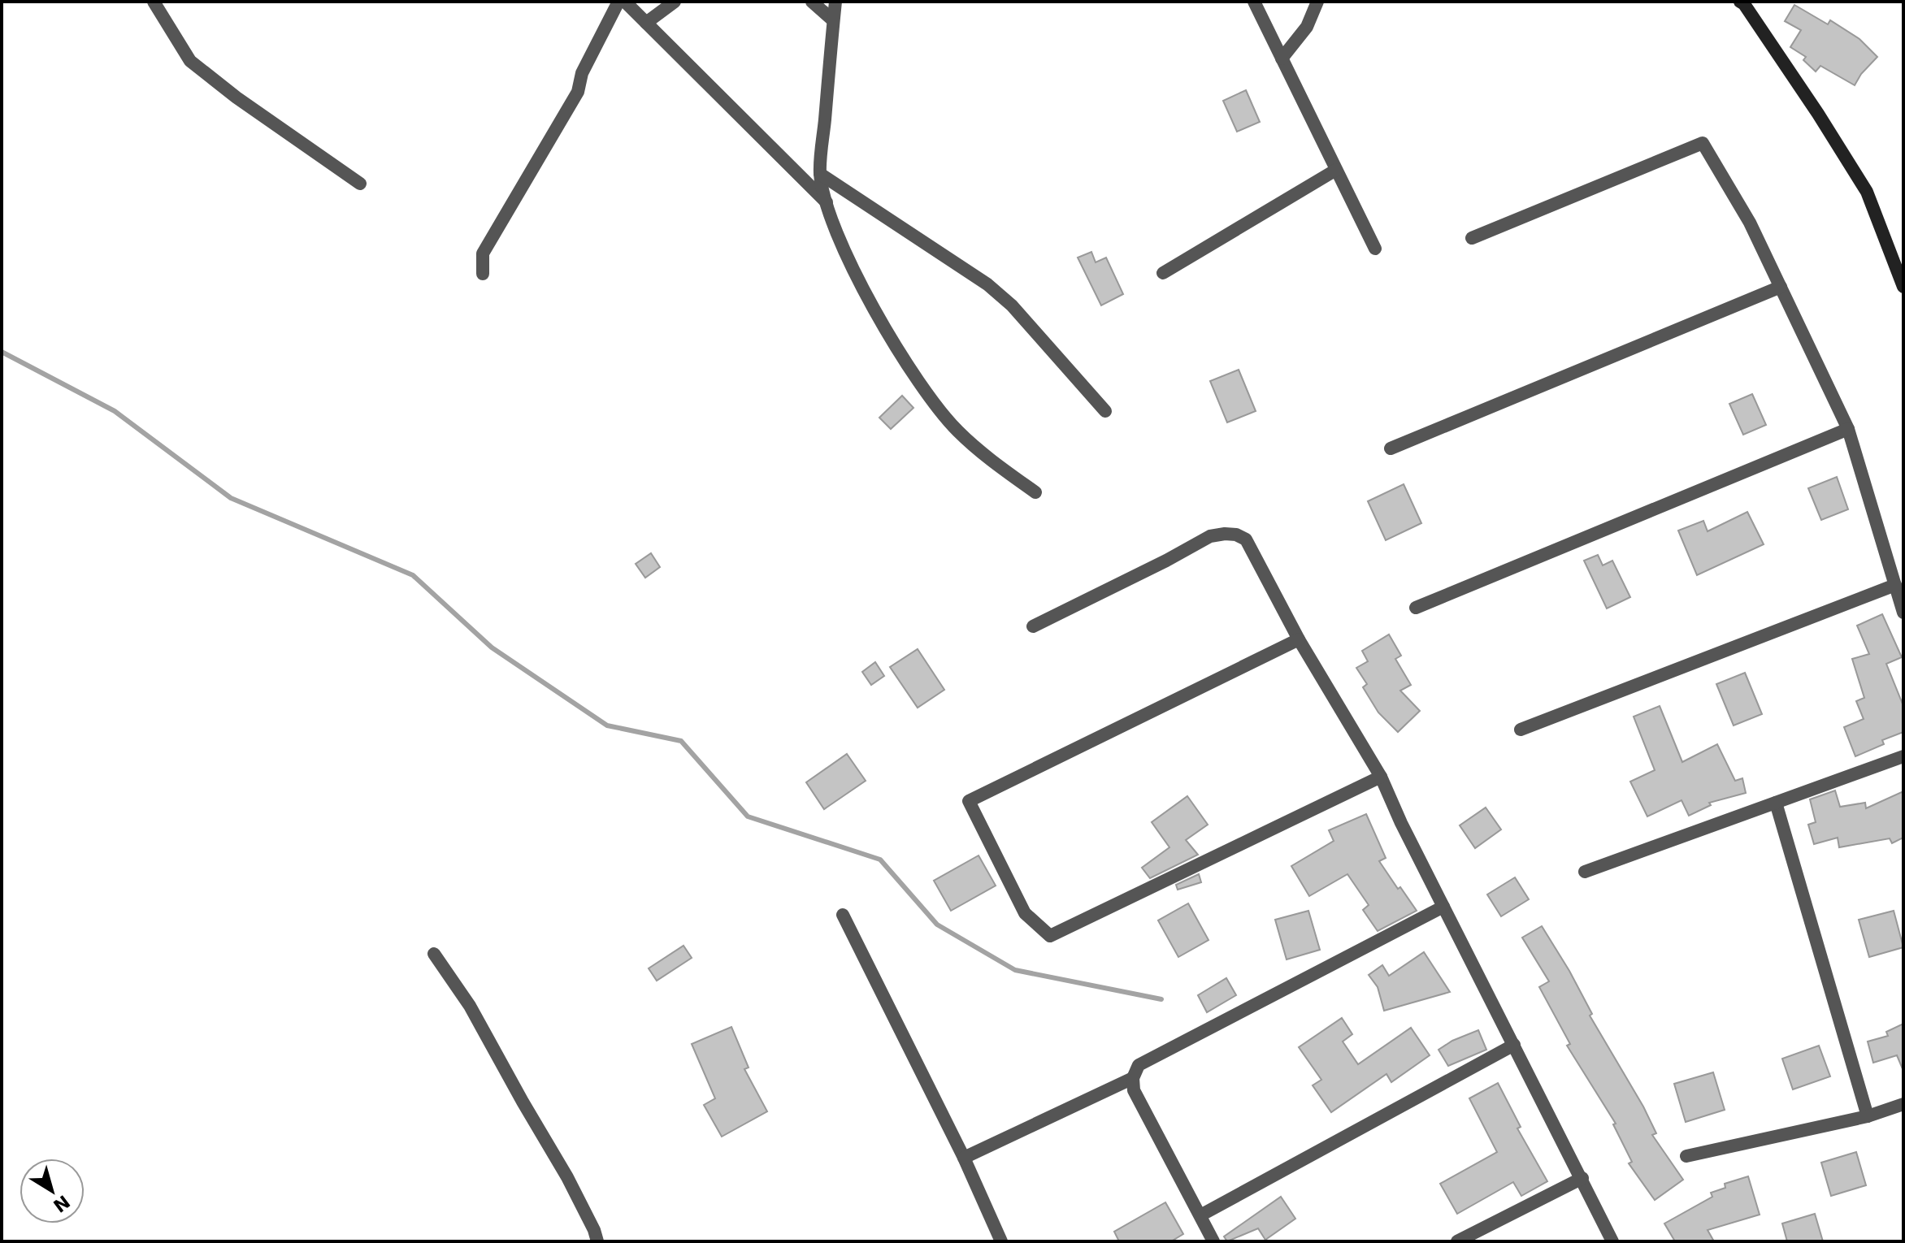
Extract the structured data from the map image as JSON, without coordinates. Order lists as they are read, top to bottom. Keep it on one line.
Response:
{"north":"bottom right"}
